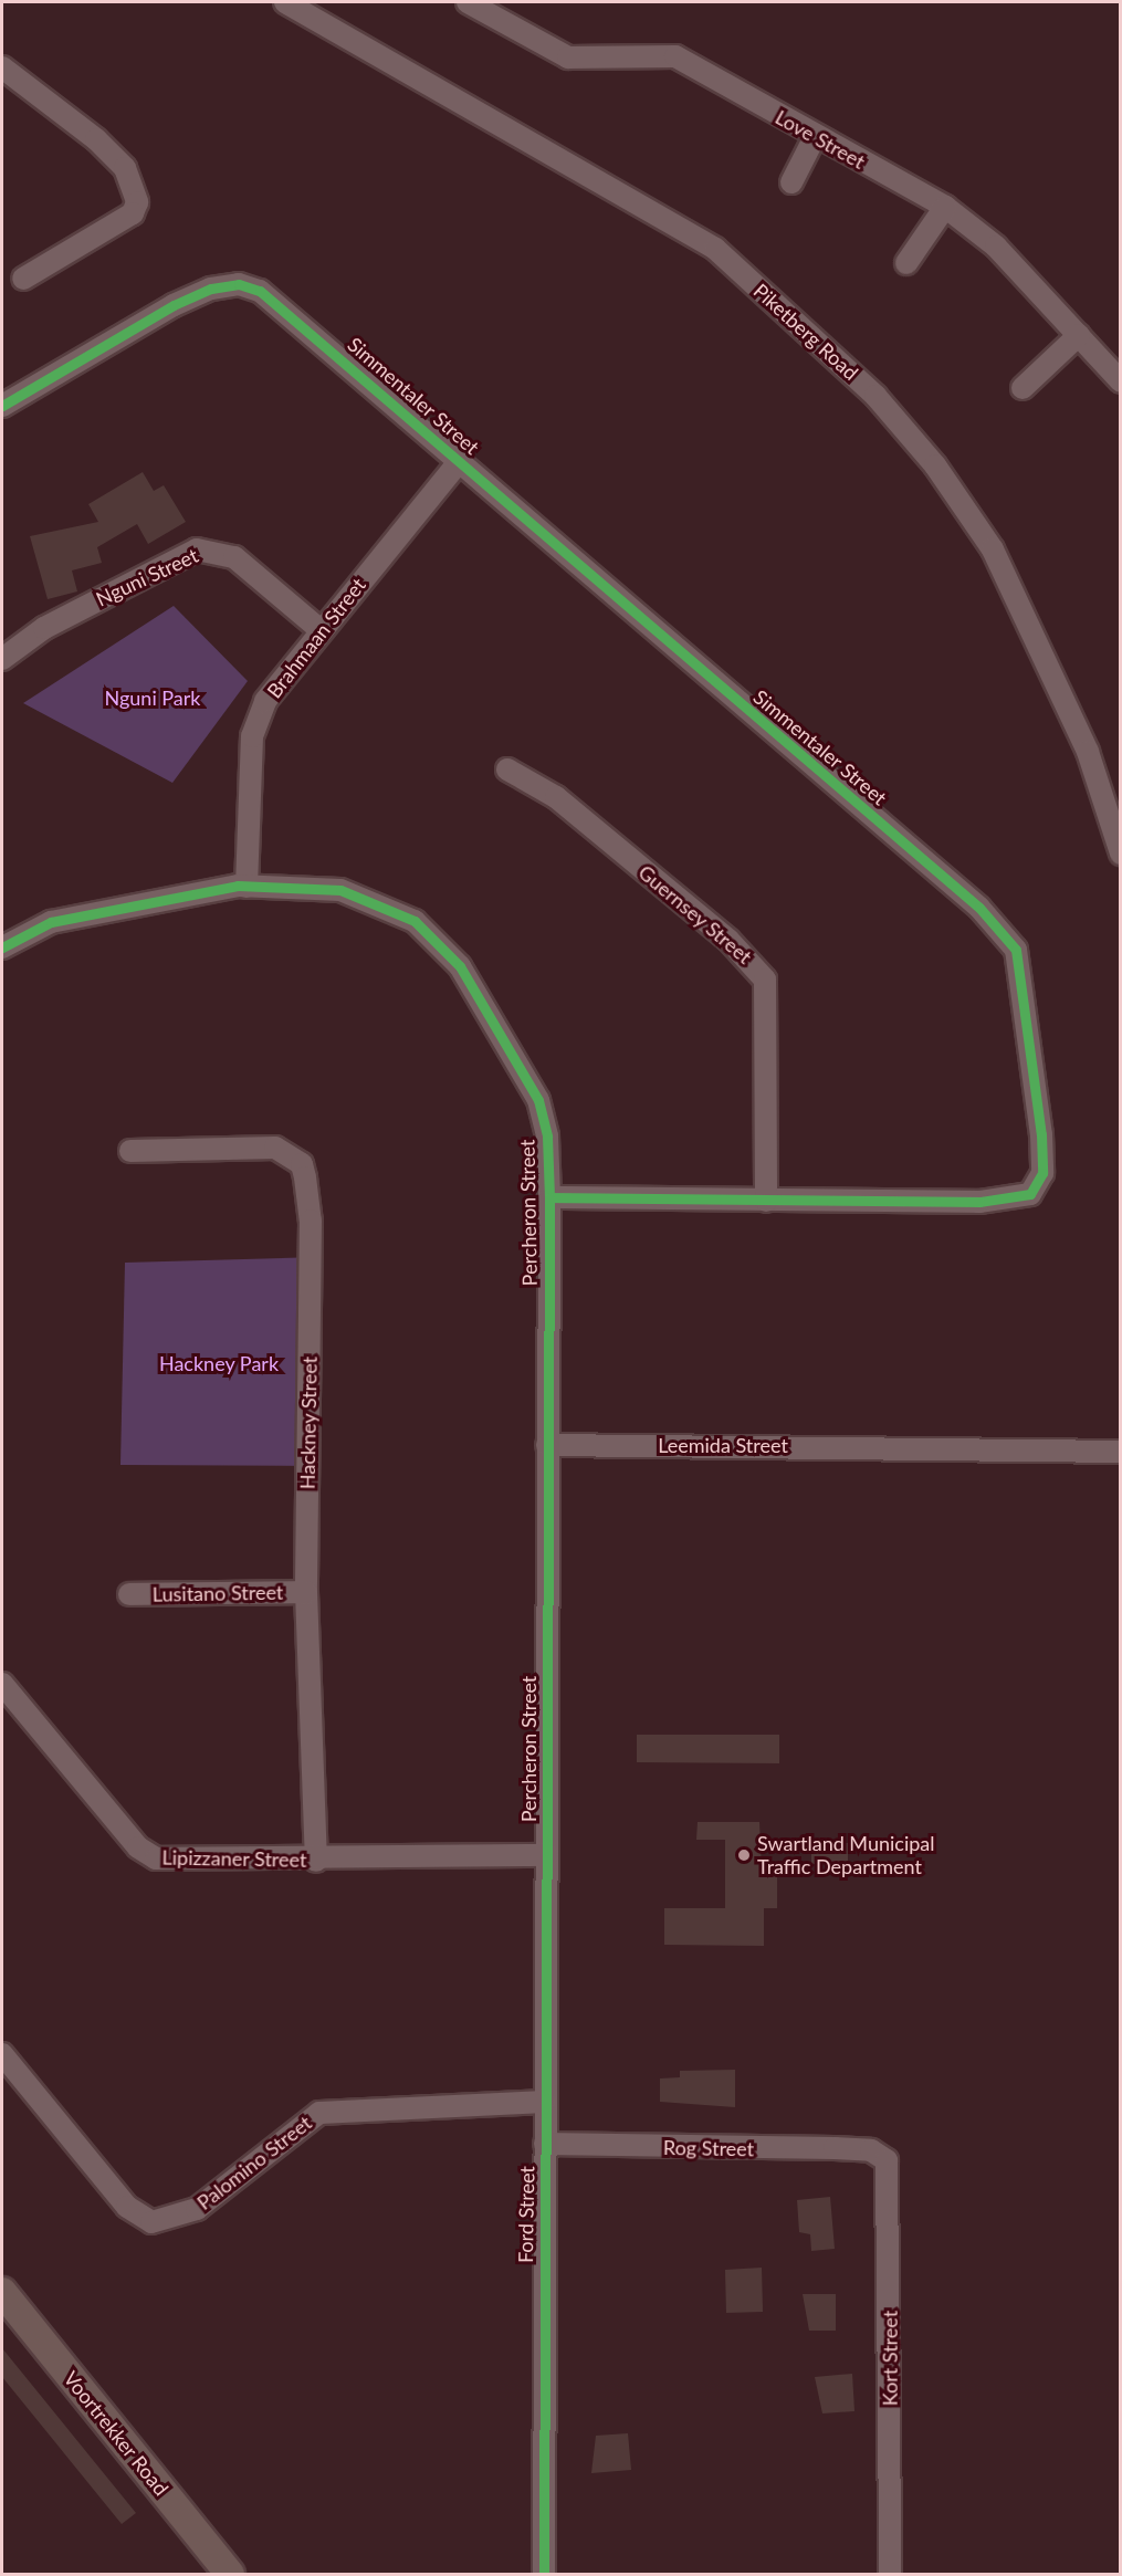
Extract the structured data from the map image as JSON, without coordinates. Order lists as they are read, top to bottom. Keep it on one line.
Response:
{"streets":{"main road":["Voortrekker Road"],"street":["Love Street","Piketberg Road","Simmentaler Street","Nguni Street","Brahmaan Street","Guernsey Street","Percheron Street","Hackney Street","Leemida Street","Lusitano Street","Lipizzaner Street","Rog Street","Palomino Street","Ford Street","Kort Street"]},"crossings":[["Simmentaler Street","Brahmaan Street"],["Simmentaler Street","Guernsey Street"],["Simmentaler Street","Percheron Street"],["Nguni Street","Brahmaan Street"],["Brahmaan Street","Percheron Street"],["Percheron Street","Leemida Street"],["Percheron Street","Lipizzaner Street"],["Percheron Street","Ford Street"],["Hackney Street","Lusitano Street"],["Hackney Street","Lipizzaner Street"],["Lipizzaner Street","Ford Street"],["Rog Street","Ford Street"],["Rog Street","Kort Street"],["Palomino Street","Ford Street"]],"parks":["Nguni Park","Hackney Park"],"places":["Swartland Municipal Traffic Department"]}
